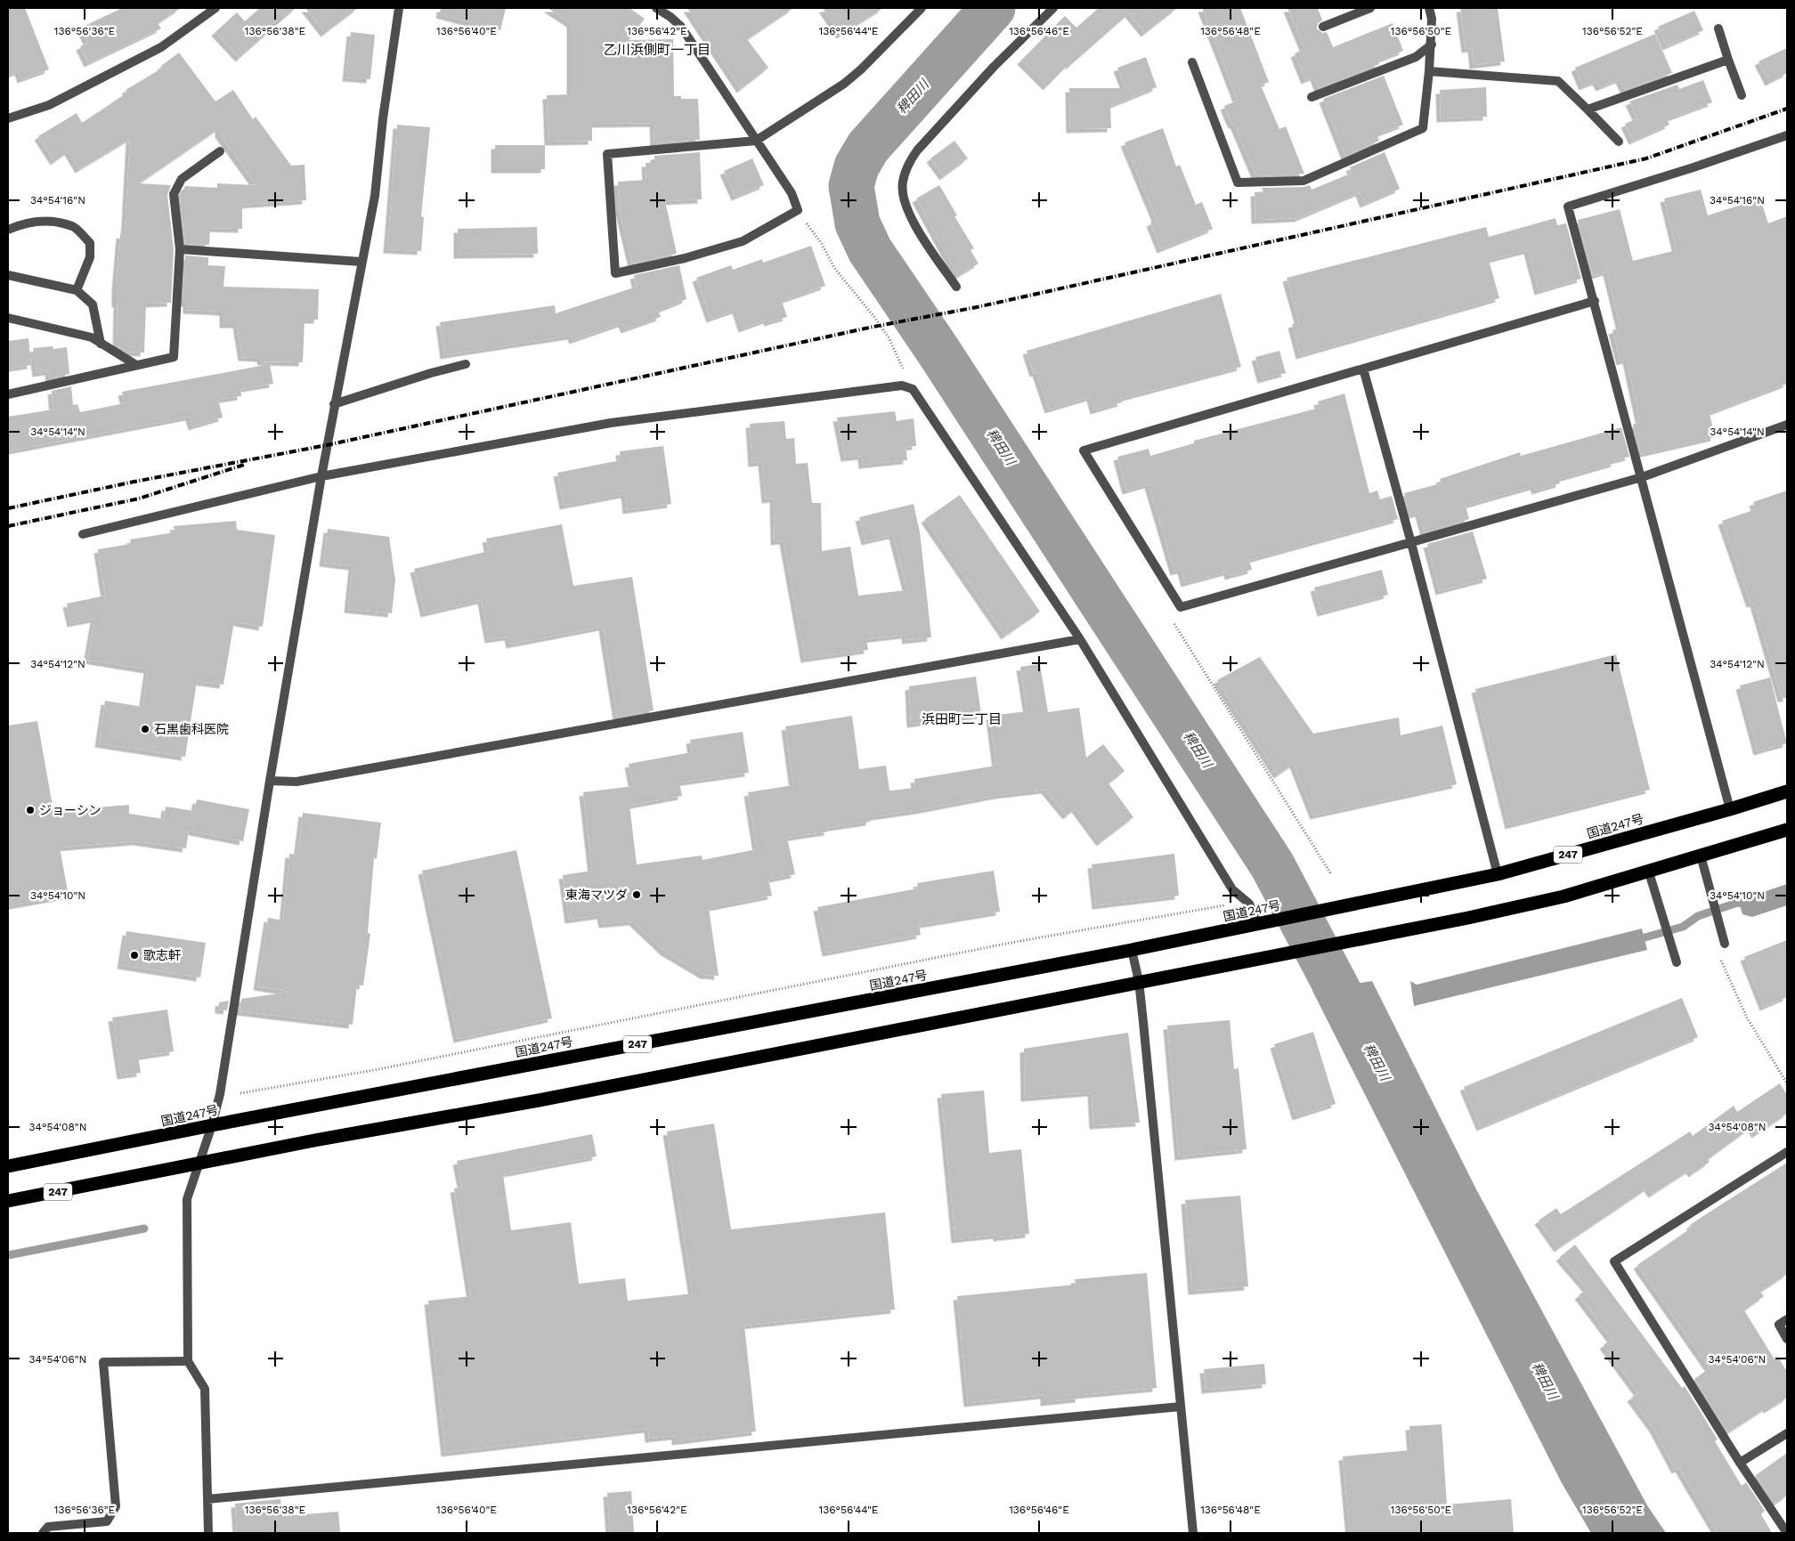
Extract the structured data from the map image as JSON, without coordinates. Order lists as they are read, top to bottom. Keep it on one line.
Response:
{"streets":{"highway":["国道247号","247"]},"districts":["乙川浜側町一丁目","浜田町二丁目"],"water":["稗田川"],"places":["石黒歯科医院","ジョーシン","東海マツダ","歌志軒"],"coordinates":["136°56'36\"E","136°56'38\"E","136°56'40\"E","136°56'42\"E","136°56'44\"E","136°56'46\"E","136°56'48\"E","136°56'50\"E","136°56'52\"E","34°54'16\"N","34°54'14\"N","34°54'12\"N","34°54'10\"N","34°54'08\"N","34°54'06\"N"]}
